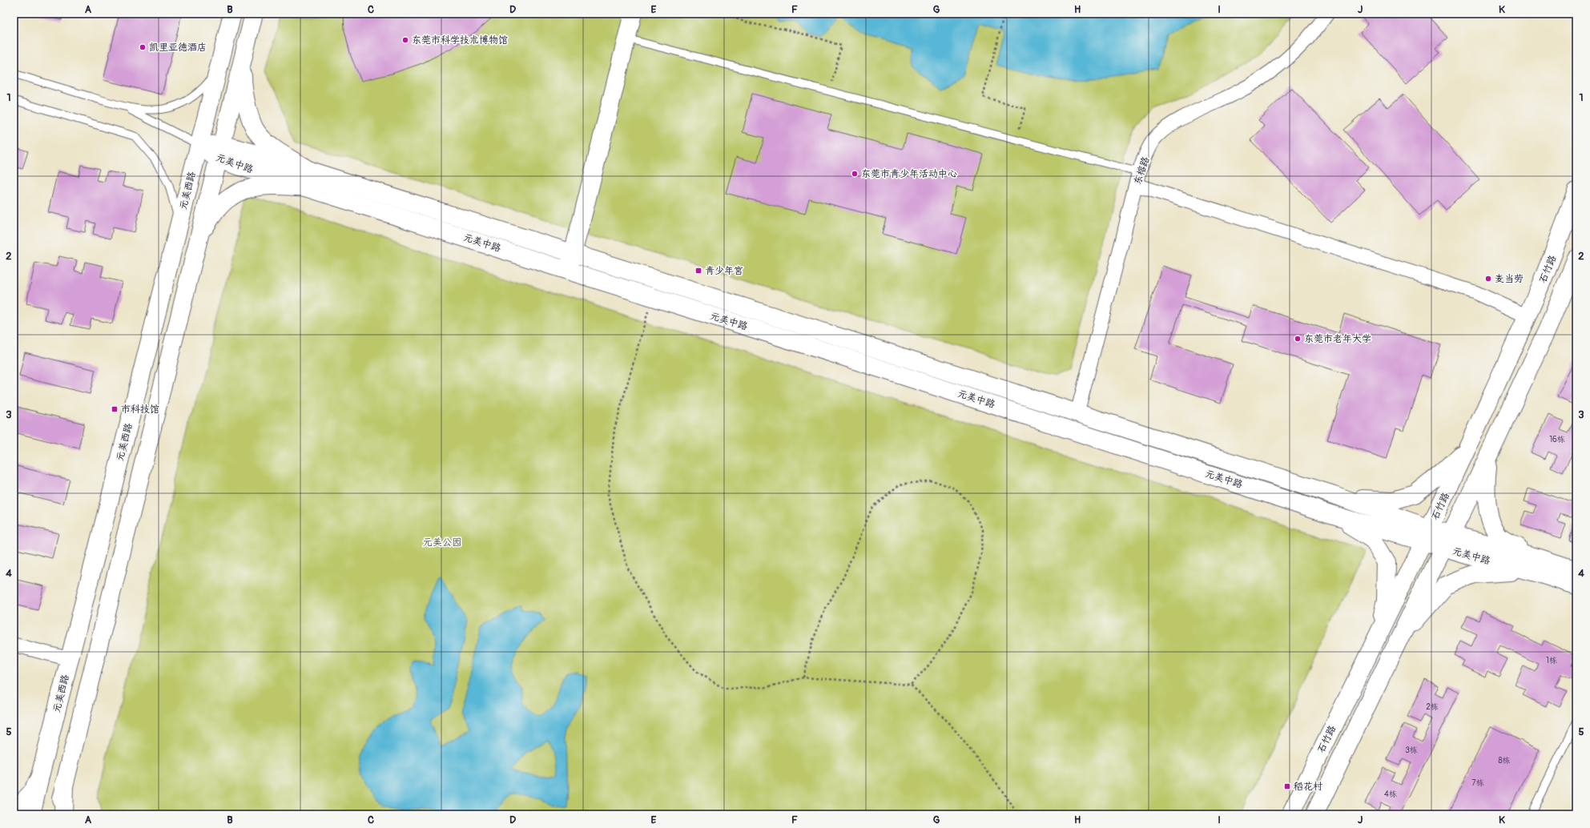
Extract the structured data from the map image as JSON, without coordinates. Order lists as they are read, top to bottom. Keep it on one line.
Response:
{"streets":{"main road":["元美中路","元美西路","石竹路"],"street":["东榕路"]},"crossings":[["元美中路","东榕路"],["元美中路","元美西路"],["元美中路","石竹路"]],"parks":["元美公园"],"places":{"other":["东莞市科学技术博物馆","凯里亚德酒店","东莞市青少年活动中心","麦当劳","东莞市老年大学"],"transit":["青少年宫","市科技馆","稻花村"]},"house_numbers":["16栋","1栋","2栋","3栋","8栋","7栋","4栋"],"grid":{"columns":["A","B","C","D","E","F","G","H","I","J","K"],"rows":["1","2","3","4","5"]}}
